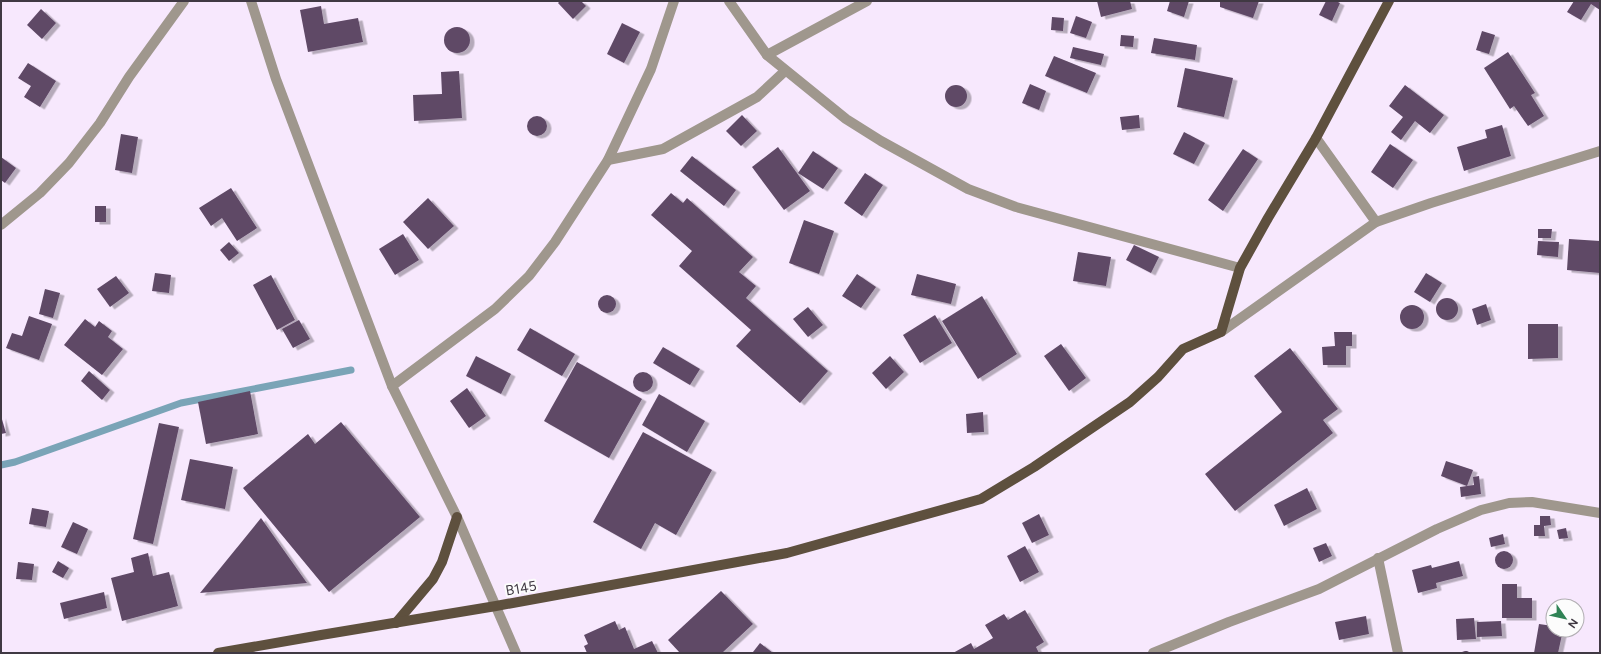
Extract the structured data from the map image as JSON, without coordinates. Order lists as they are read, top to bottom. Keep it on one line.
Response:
{"streets":{"main road":["B145"]},"north":"bottom right"}
